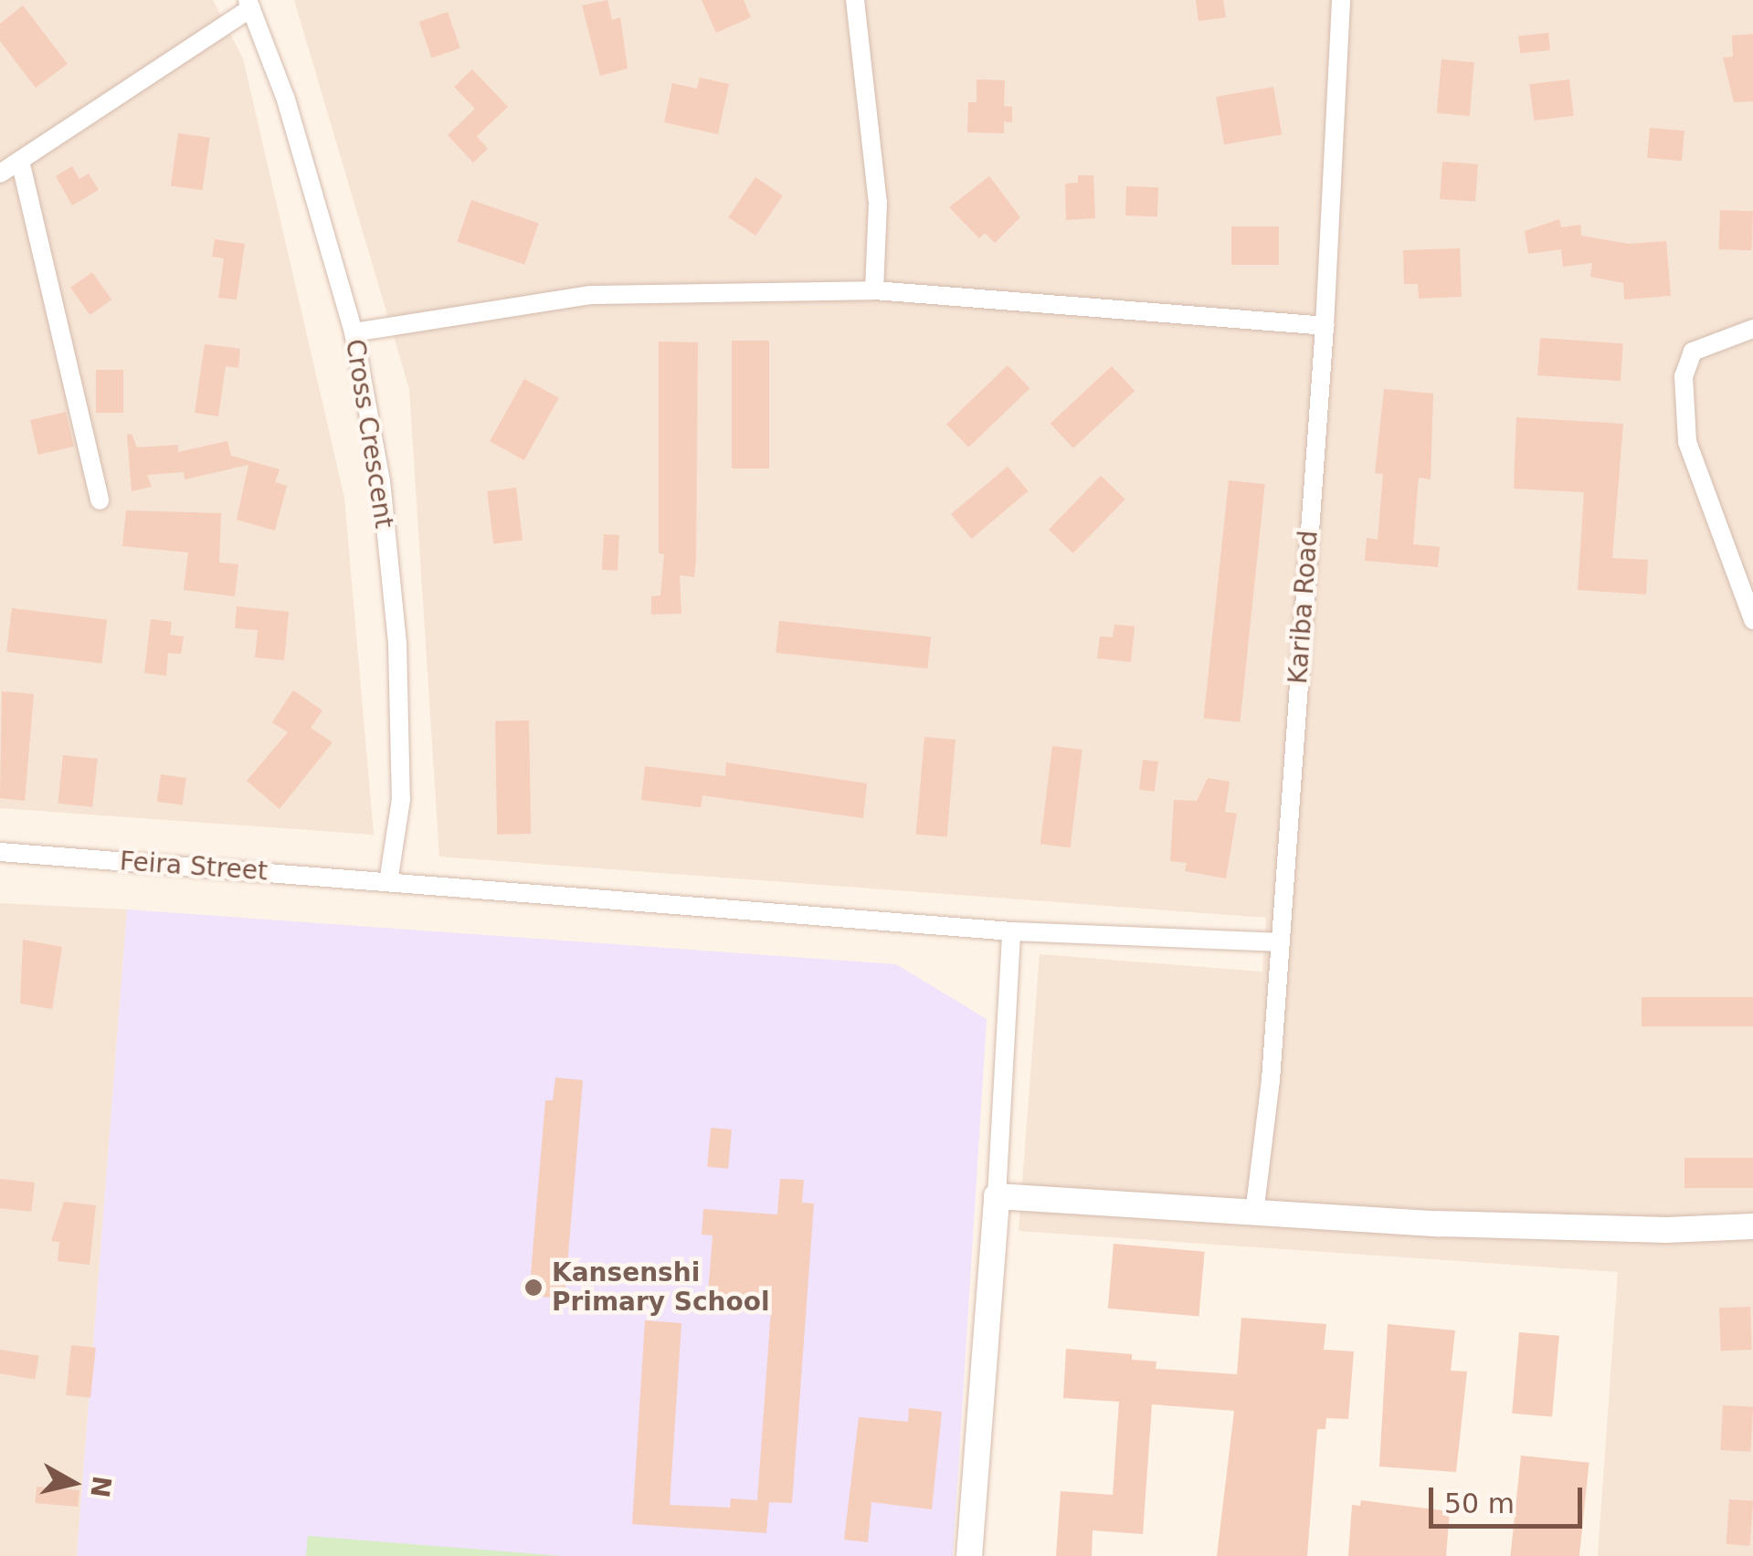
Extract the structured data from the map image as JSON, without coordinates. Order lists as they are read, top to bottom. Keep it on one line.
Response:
{"streets":{"street":["Cross Crescent","Kariba Road","Feira Street"]},"crossings":[["Cross Crescent","Feira Street"],["Kariba Road","Feira Street"]],"places":["Kansenshi Primary School"],"scale_bar":"50 m","north":"right"}
